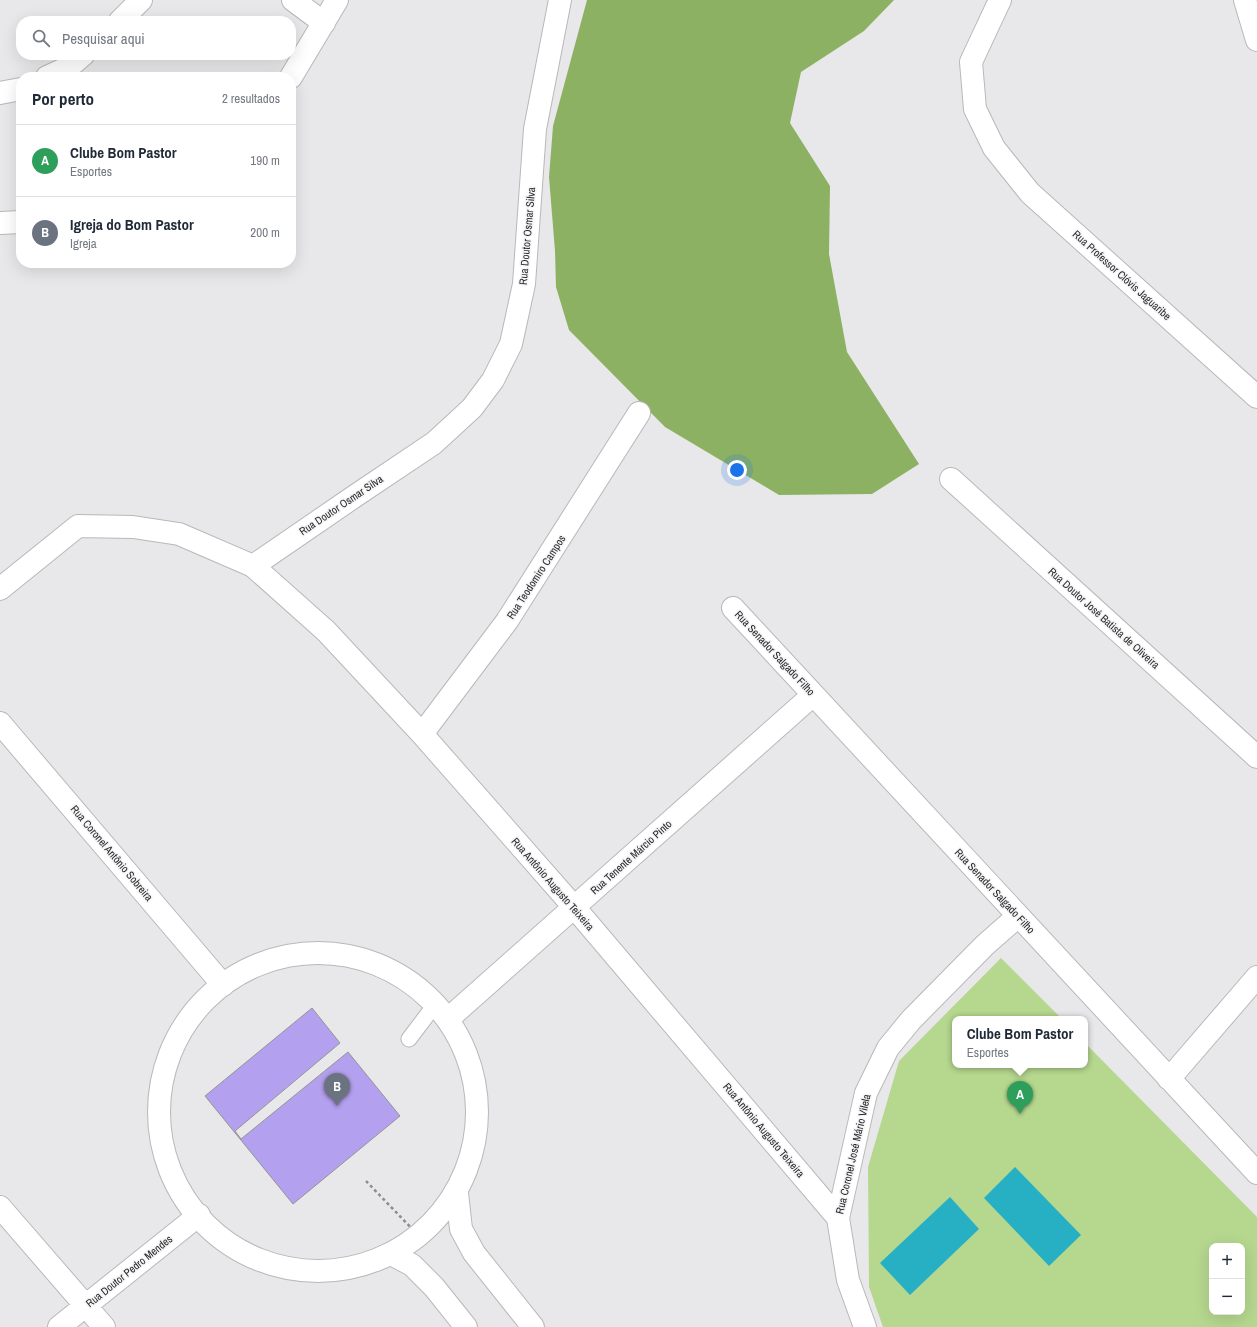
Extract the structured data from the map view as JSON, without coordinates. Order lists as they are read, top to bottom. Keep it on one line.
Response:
{"streets":{"street":["Rua Doutor Osmar Silva","Rua Professor Clóvis Jaguaribe","Rua Teodomiro Campos","Rua Doutor José Batista de Oliveira","Rua Senador Salgado Filho","Rua Coronel Antônio Sobreira","Rua Tenente Márcio Pinto","Rua Antônio Augusto Teixeira","Rua Coronel José Mário Vilela","Rua Doutor Pedro Mendes"]},"crossings":[["Rua Doutor Osmar Silva","Rua Antônio Augusto Teixeira"],["Rua Teodomiro Campos","Rua Antônio Augusto Teixeira"],["Rua Senador Salgado Filho","Rua Tenente Márcio Pinto"],["Rua Senador Salgado Filho","Rua Coronel José Mário Vilela"],["Rua Tenente Márcio Pinto","Rua Antônio Augusto Teixeira"],["Rua Antônio Augusto Teixeira","Rua Coronel José Mário Vilela"]],"page":{"search":"Pesquisar aqui","heading":["Por perto","2 resultados"],"list":[{"mark":"A","name":"Clube Bom Pastor","note":"Esportes","value":"190 m"},{"mark":"B","name":"Igreja do Bom Pastor","note":"Igreja","value":"200 m"}],"popup":["Clube Bom Pastor","Esportes"],"pins":["B","A"],"map_buttons":["+","−"]}}
